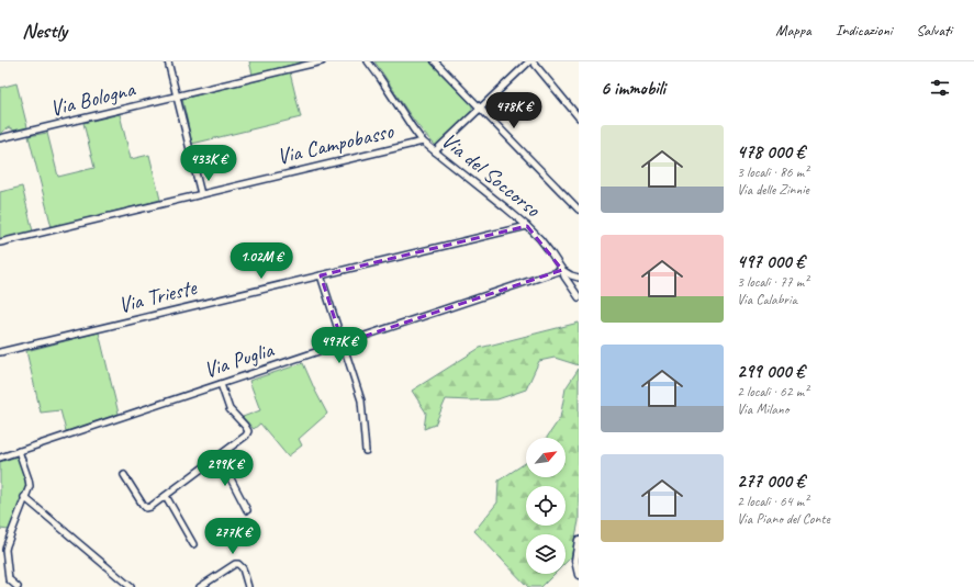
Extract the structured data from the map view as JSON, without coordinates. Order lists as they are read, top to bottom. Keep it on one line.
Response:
{"streets":{"street":["Via Bologna","Via Campobasso","Via del Soccorso","Via Trieste","Via Puglia"]},"crossings":[["Via Campobasso","Via del Soccorso"],["Via del Soccorso","Via Trieste"],["Via del Soccorso","Via Puglia"]],"north":"top right","page":{"header":"Nestly","nav":["Mappa","Indicazioni","Salvati"],"heading":"6 immobili","price":["478K €","433K €","1.02M €","497K €","299K €","277K €"],"list":[{"name":"478 000 €","note":"3 locali · 86 m² · Via delle Zinnie"},{"name":"497 000 €","note":"3 locali · 77 m² · Via Calabria"},{"name":"299 000 €","note":"2 locali · 62 m² · Via Milano"},{"name":"277 000 €","note":"2 locali · 64 m² · Via Piano del Conte"}]}}
